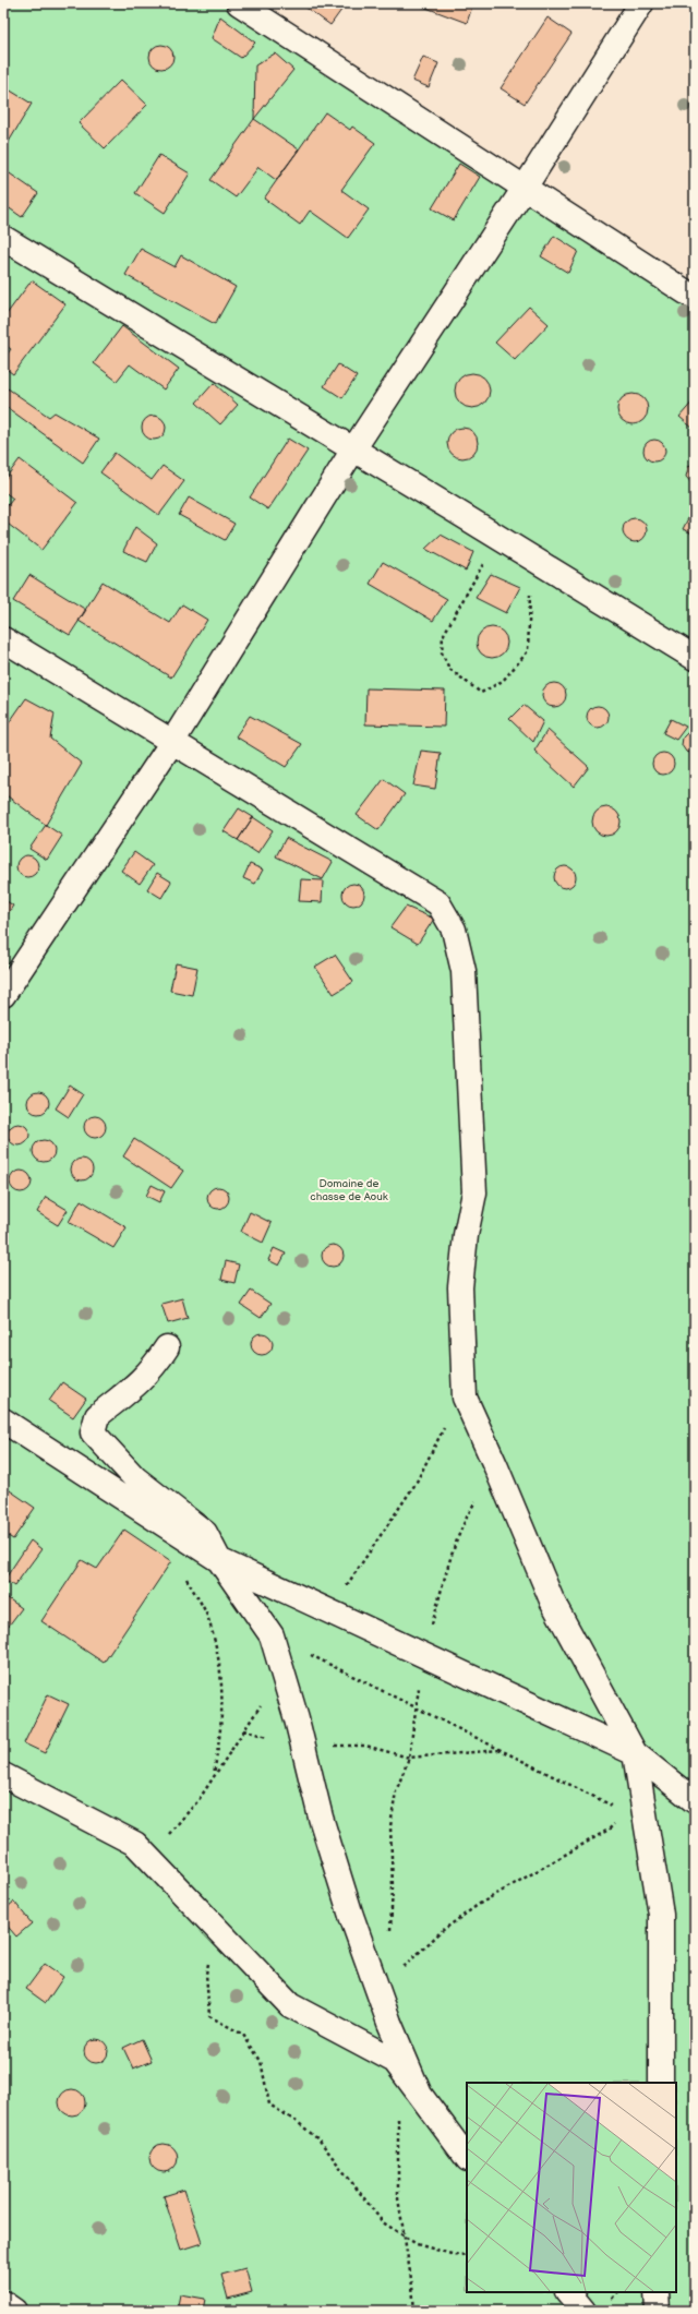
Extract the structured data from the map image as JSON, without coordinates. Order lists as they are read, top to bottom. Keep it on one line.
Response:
{"parks":["Domaine de chasse de Aouk"]}
